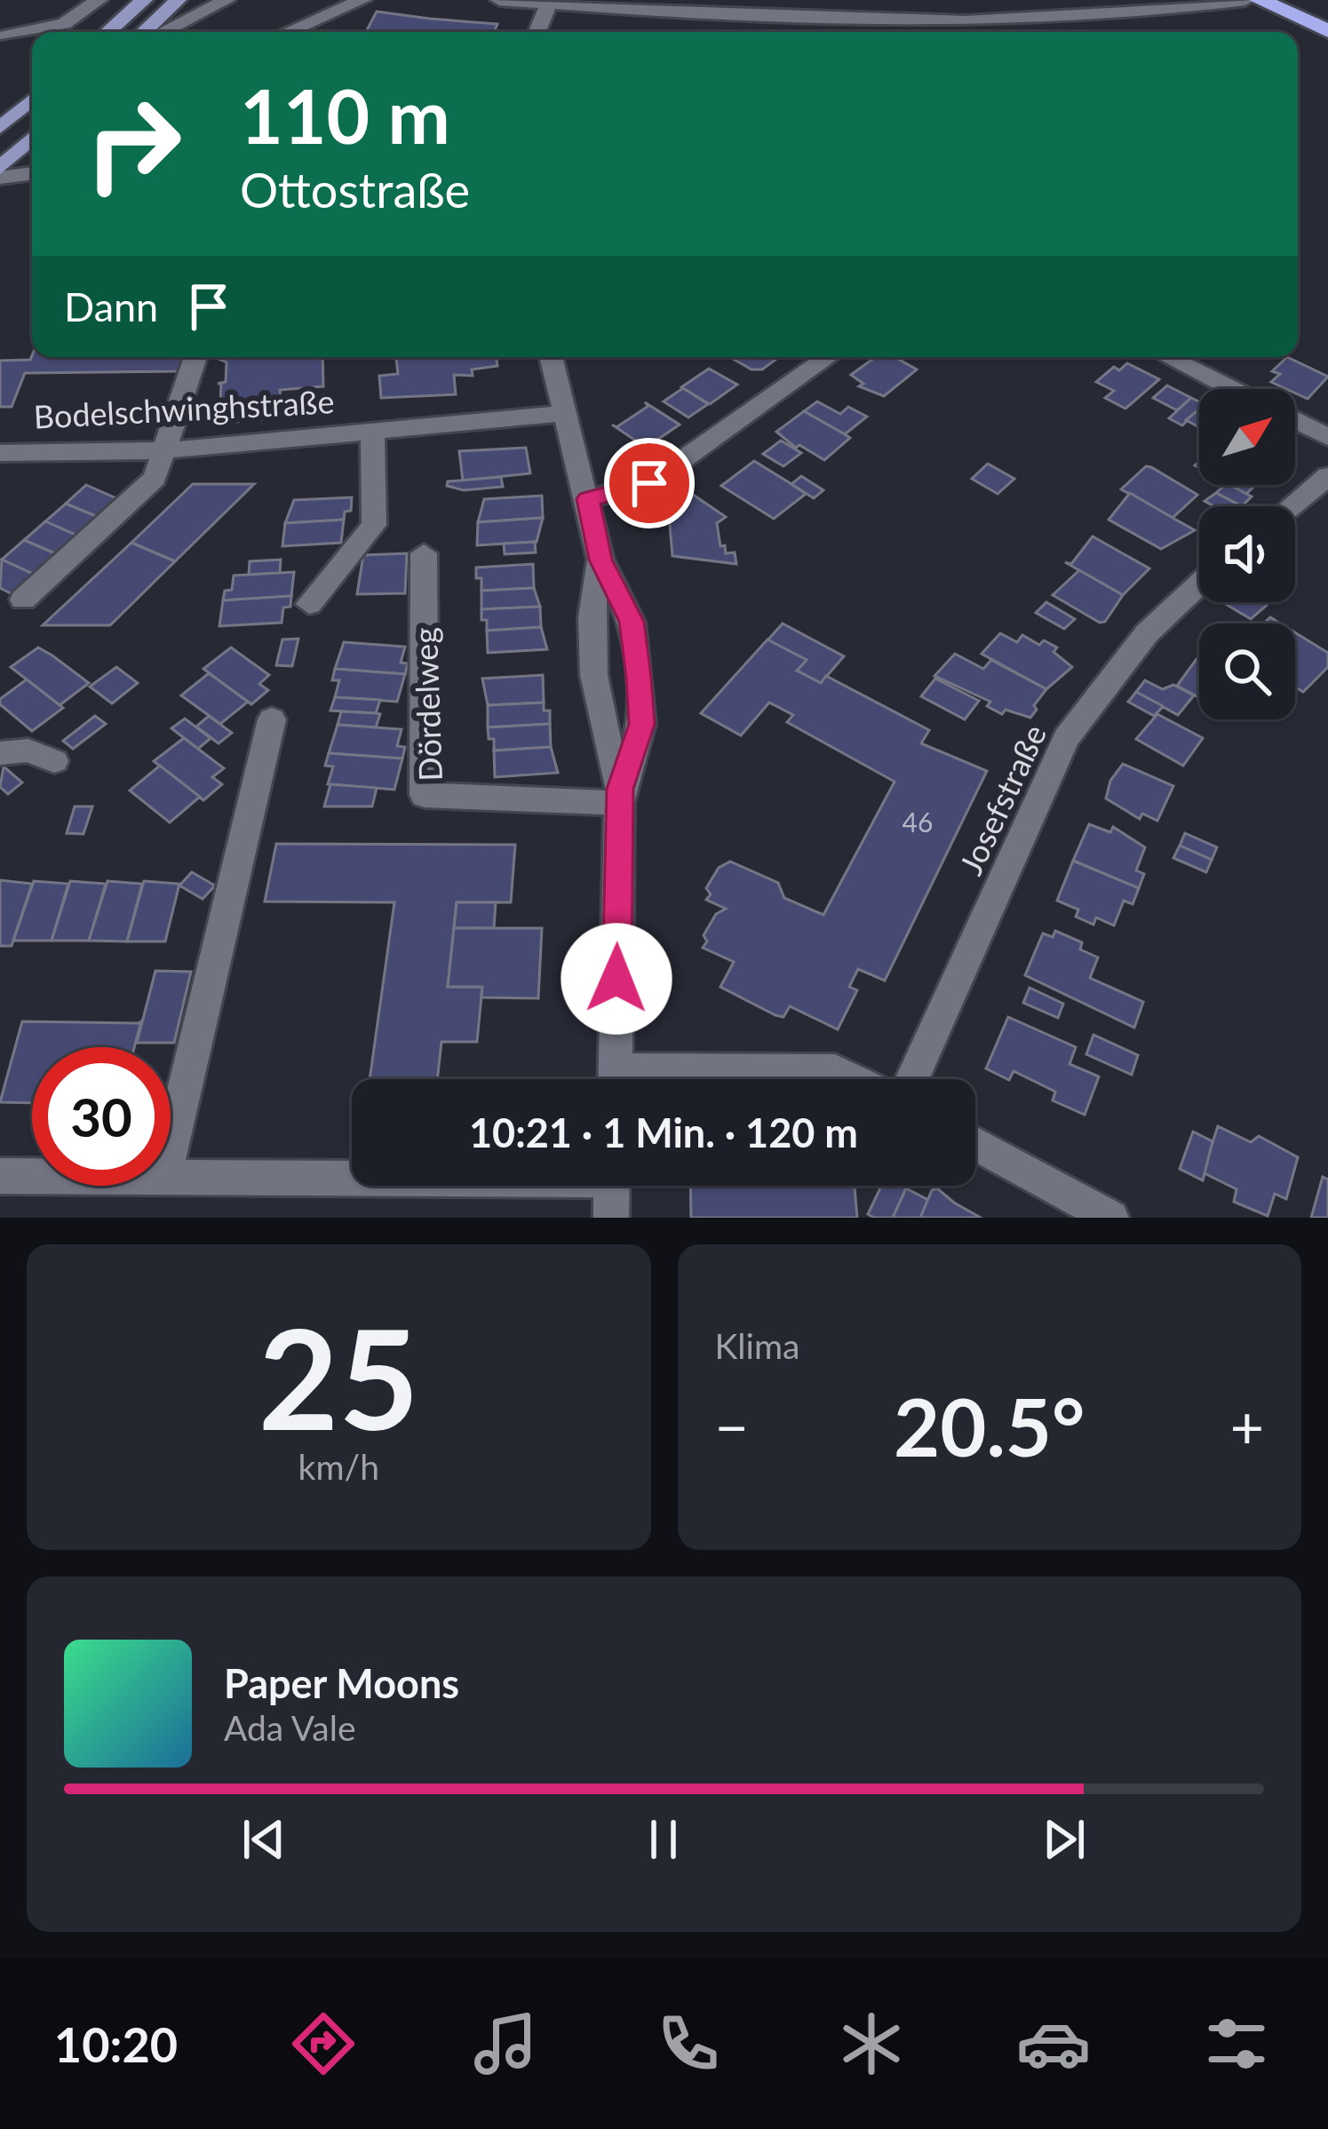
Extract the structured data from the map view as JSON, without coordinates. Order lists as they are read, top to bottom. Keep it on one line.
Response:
{"streets":{"street":["Bodelschwinghstraße","Dördelweg","Josefstraße"]},"house_numbers":["46"],"north":"top right","page":{"turn":["110 m","Ottostraße"],"then":"Dann","limit":"30","trip":"10:21 · 1 Min. · 120 m","tile":[["25","km/h"],"Klima"],"heat":["−","20.5°","+"],"song":["Paper Moons","Ada Vale"],"tabs":"10:20"}}
